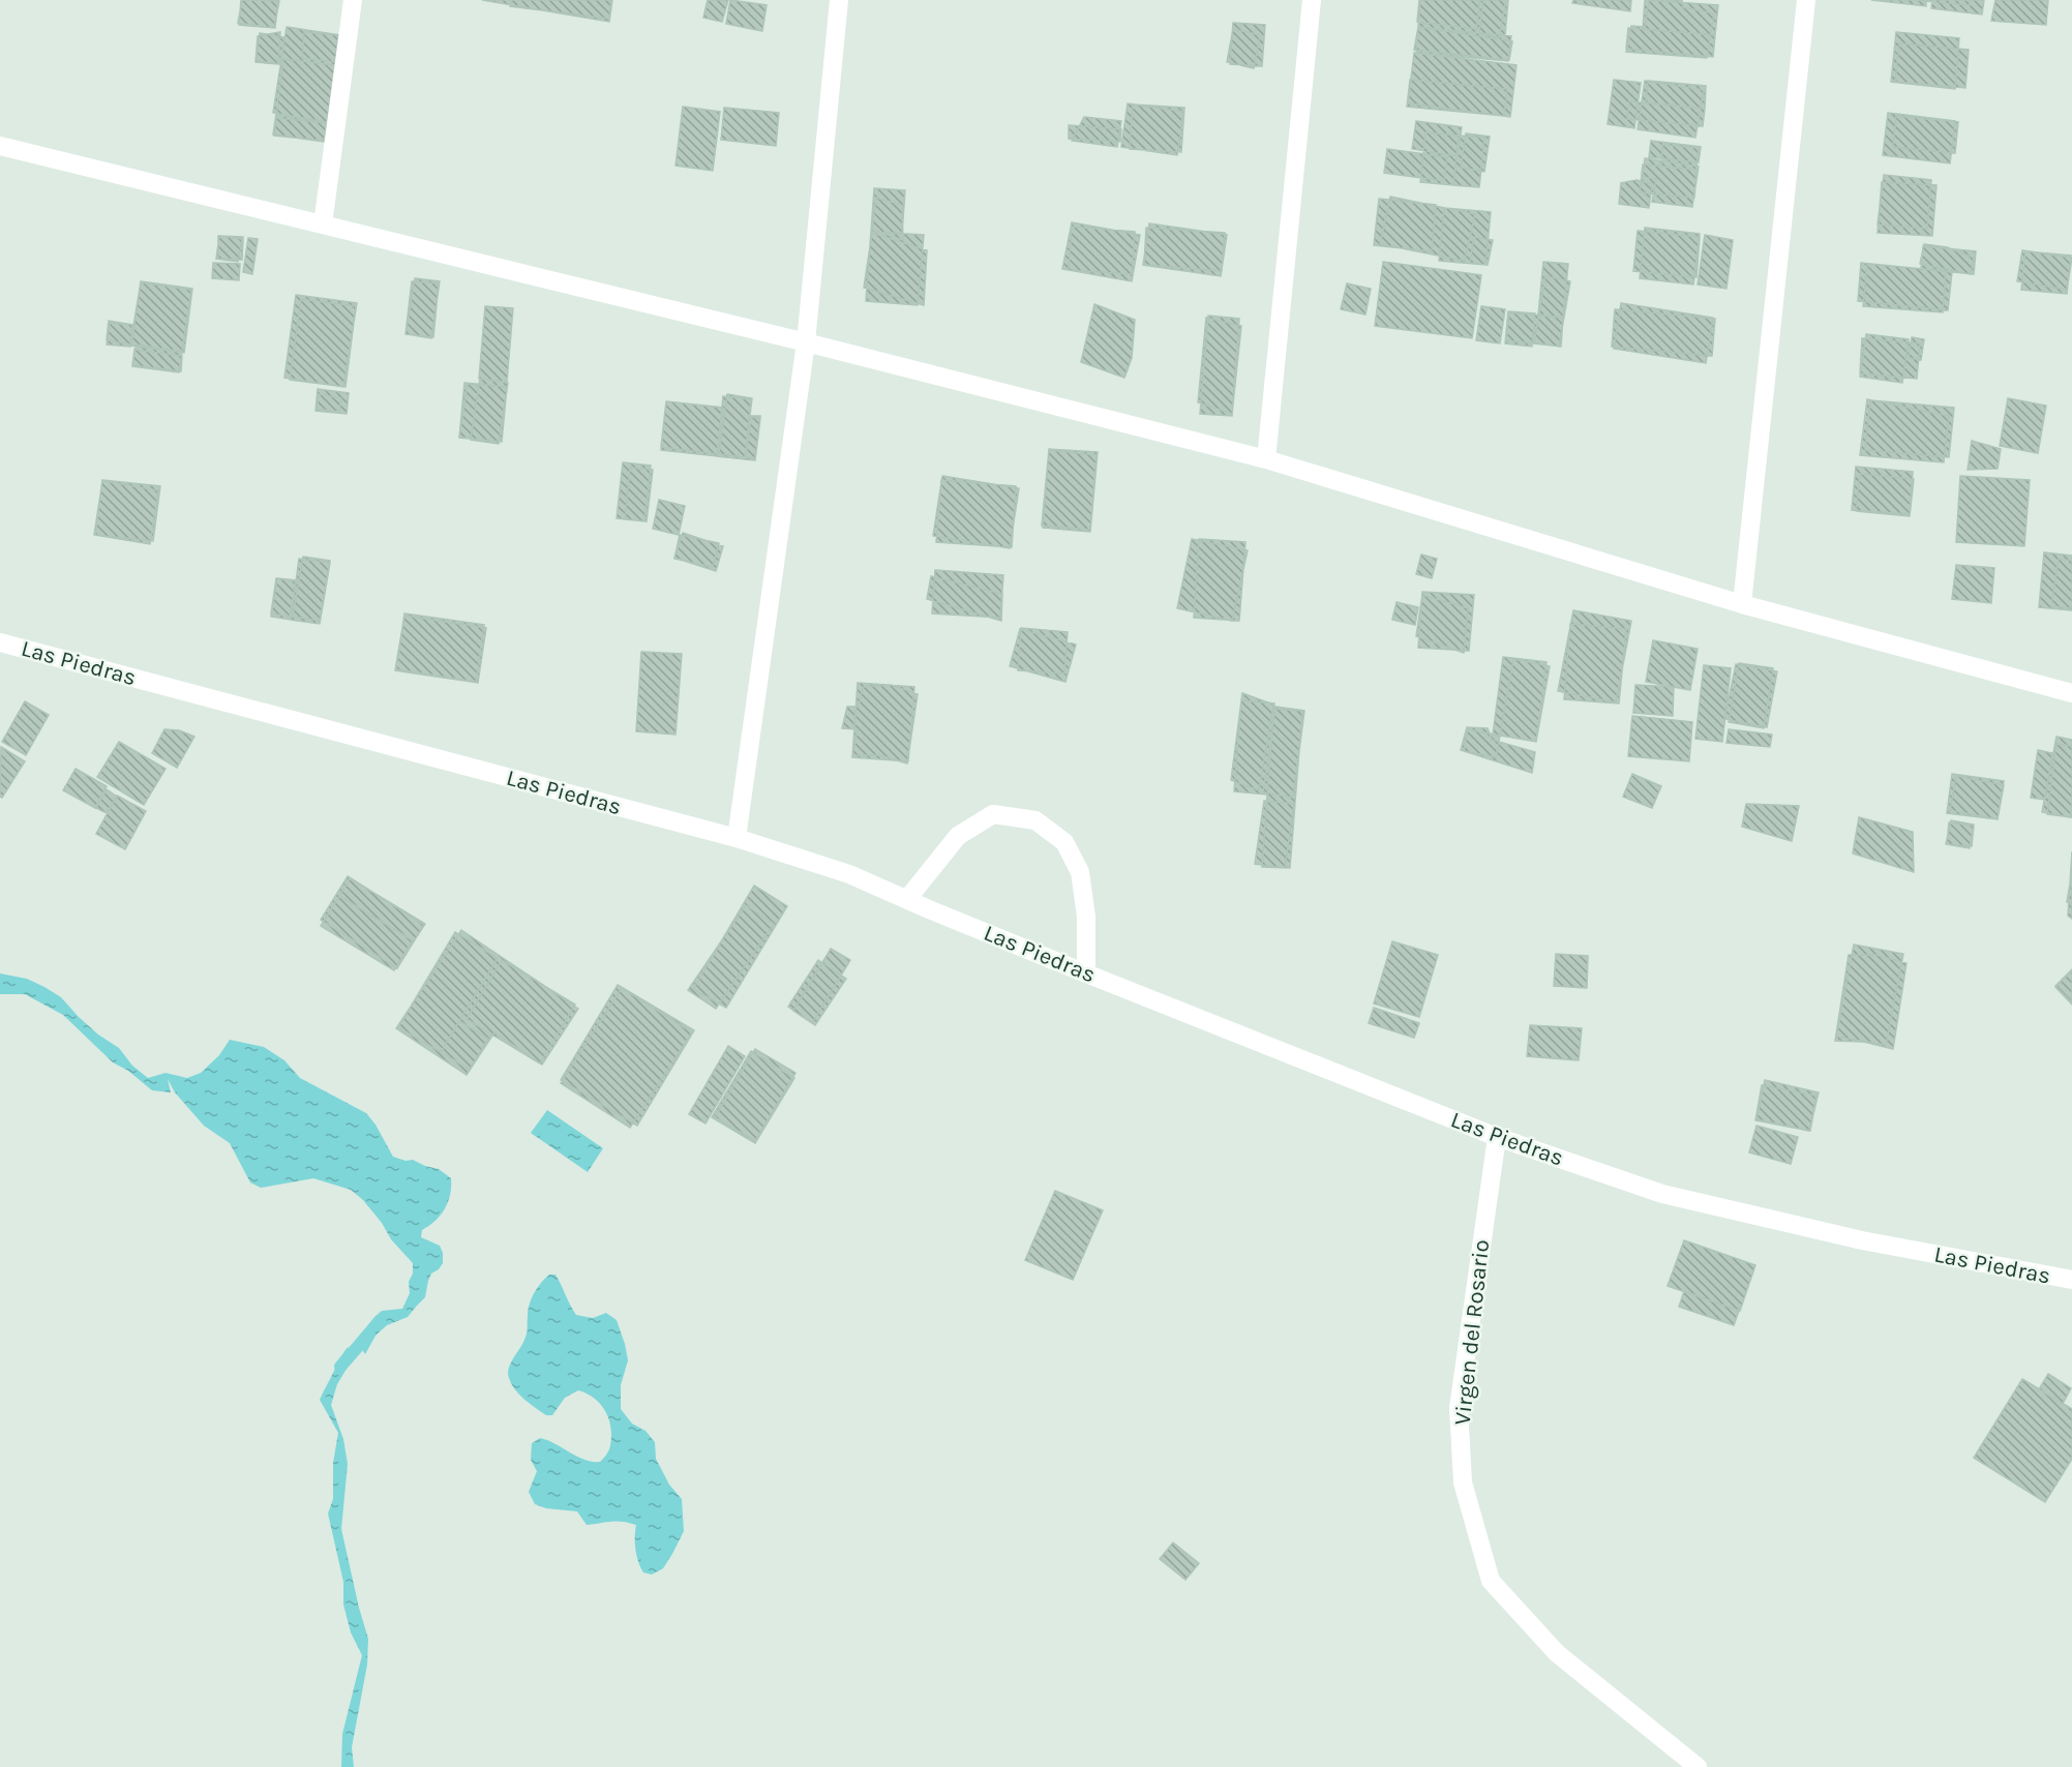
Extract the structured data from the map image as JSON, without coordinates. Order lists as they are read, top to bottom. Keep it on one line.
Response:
{"streets":{"street":["Las Piedras","Virgen del Rosario"]},"crossings":[["Las Piedras","Virgen del Rosario"]]}
